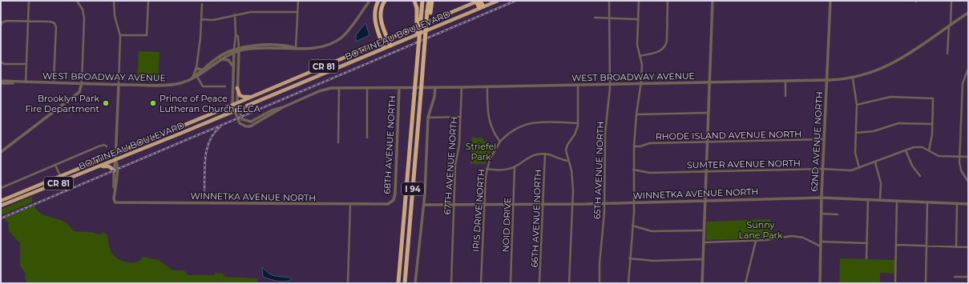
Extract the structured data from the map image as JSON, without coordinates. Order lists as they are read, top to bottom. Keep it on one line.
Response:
{"streets":{"highway":["BOTTINEAU BOULEVARD","CR 81","I 94"],"street":["WEST BROADWAY AVENUE","RHODE ISLAND AVENUE NORTH","62ND AVENUE NORTH","68TH AVENUE NORTH","SUMTER AVENUE NORTH","67TH AVENUE NORTH","65TH AVENUE NORTH","WINNETKA AVENUE NORTH","IRIS DRIVE NORTH","66TH AVENUE NORTH","NOID DRIVE"]},"crossings":[["BOTTINEAU BOULEVARD","WEST BROADWAY AVENUE"],["WEST BROADWAY AVENUE","62ND AVENUE NORTH"],["WEST BROADWAY AVENUE","68TH AVENUE NORTH"],["WEST BROADWAY AVENUE","67TH AVENUE NORTH"],["WEST BROADWAY AVENUE","65TH AVENUE NORTH"],["RHODE ISLAND AVENUE NORTH","62ND AVENUE NORTH"],["62ND AVENUE NORTH","SUMTER AVENUE NORTH"],["62ND AVENUE NORTH","WINNETKA AVENUE NORTH"],["68TH AVENUE NORTH","WINNETKA AVENUE NORTH"],["67TH AVENUE NORTH","WINNETKA AVENUE NORTH"],["65TH AVENUE NORTH","WINNETKA AVENUE NORTH"],["WINNETKA AVENUE NORTH","IRIS DRIVE NORTH"],["WINNETKA AVENUE NORTH","66TH AVENUE NORTH"],["WINNETKA AVENUE NORTH","NOID DRIVE"]],"parks":["Striefel Park","Sunny Lane Park"],"places":["Brooklyn Park Fire Department","Prince of Peace Lutheran Church ELCA"]}
